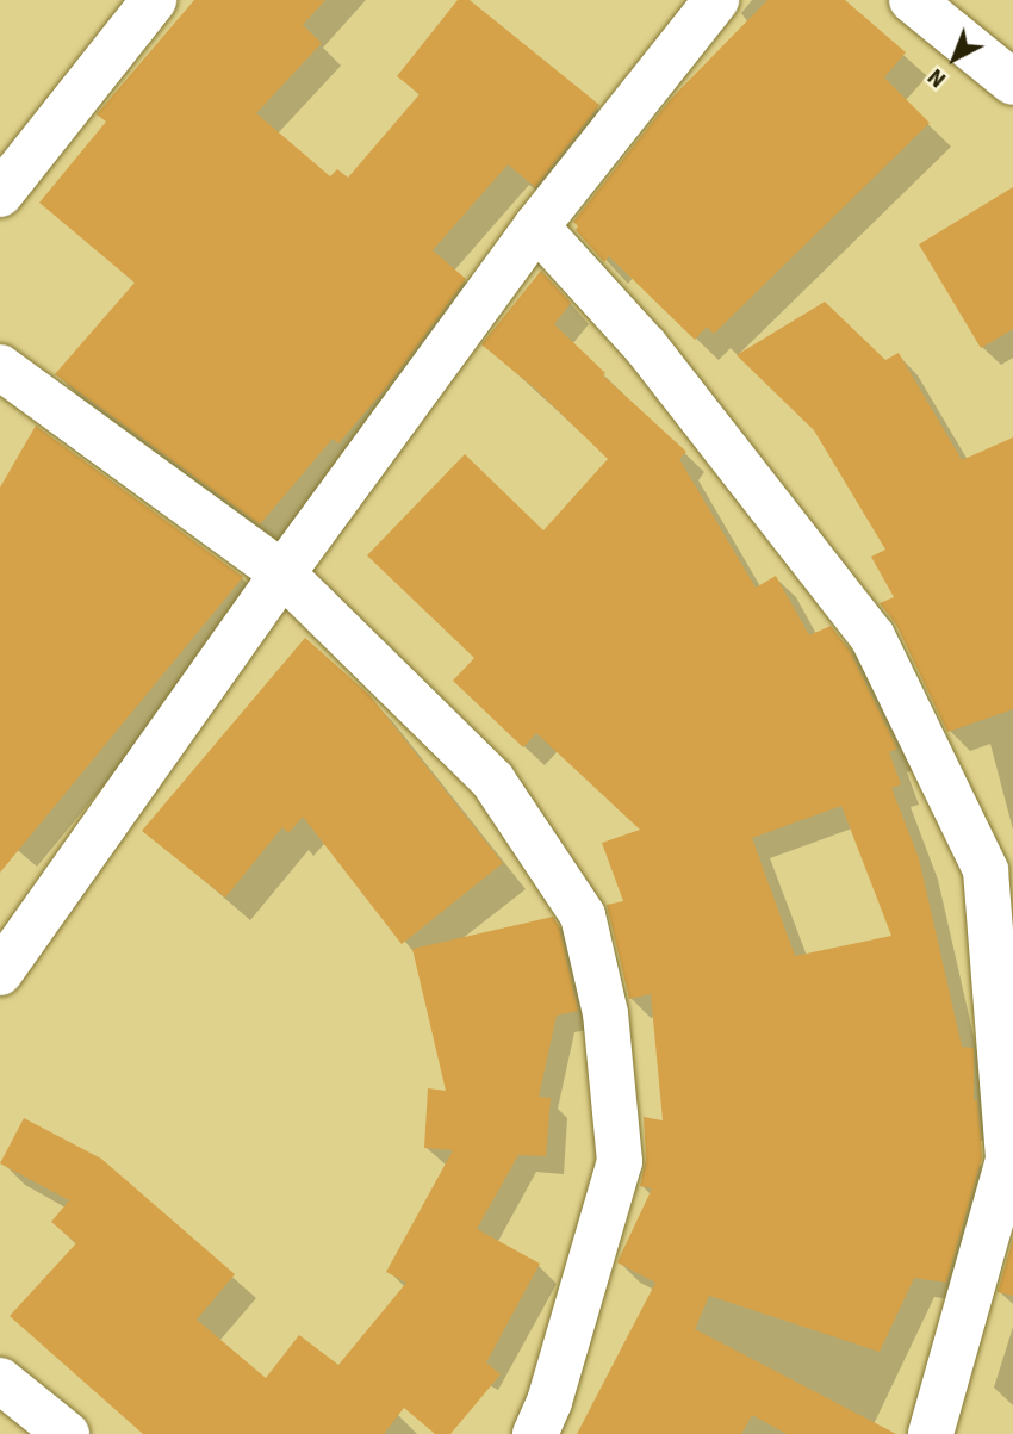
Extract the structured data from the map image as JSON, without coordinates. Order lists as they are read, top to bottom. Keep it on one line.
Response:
{"north":"bottom left"}
